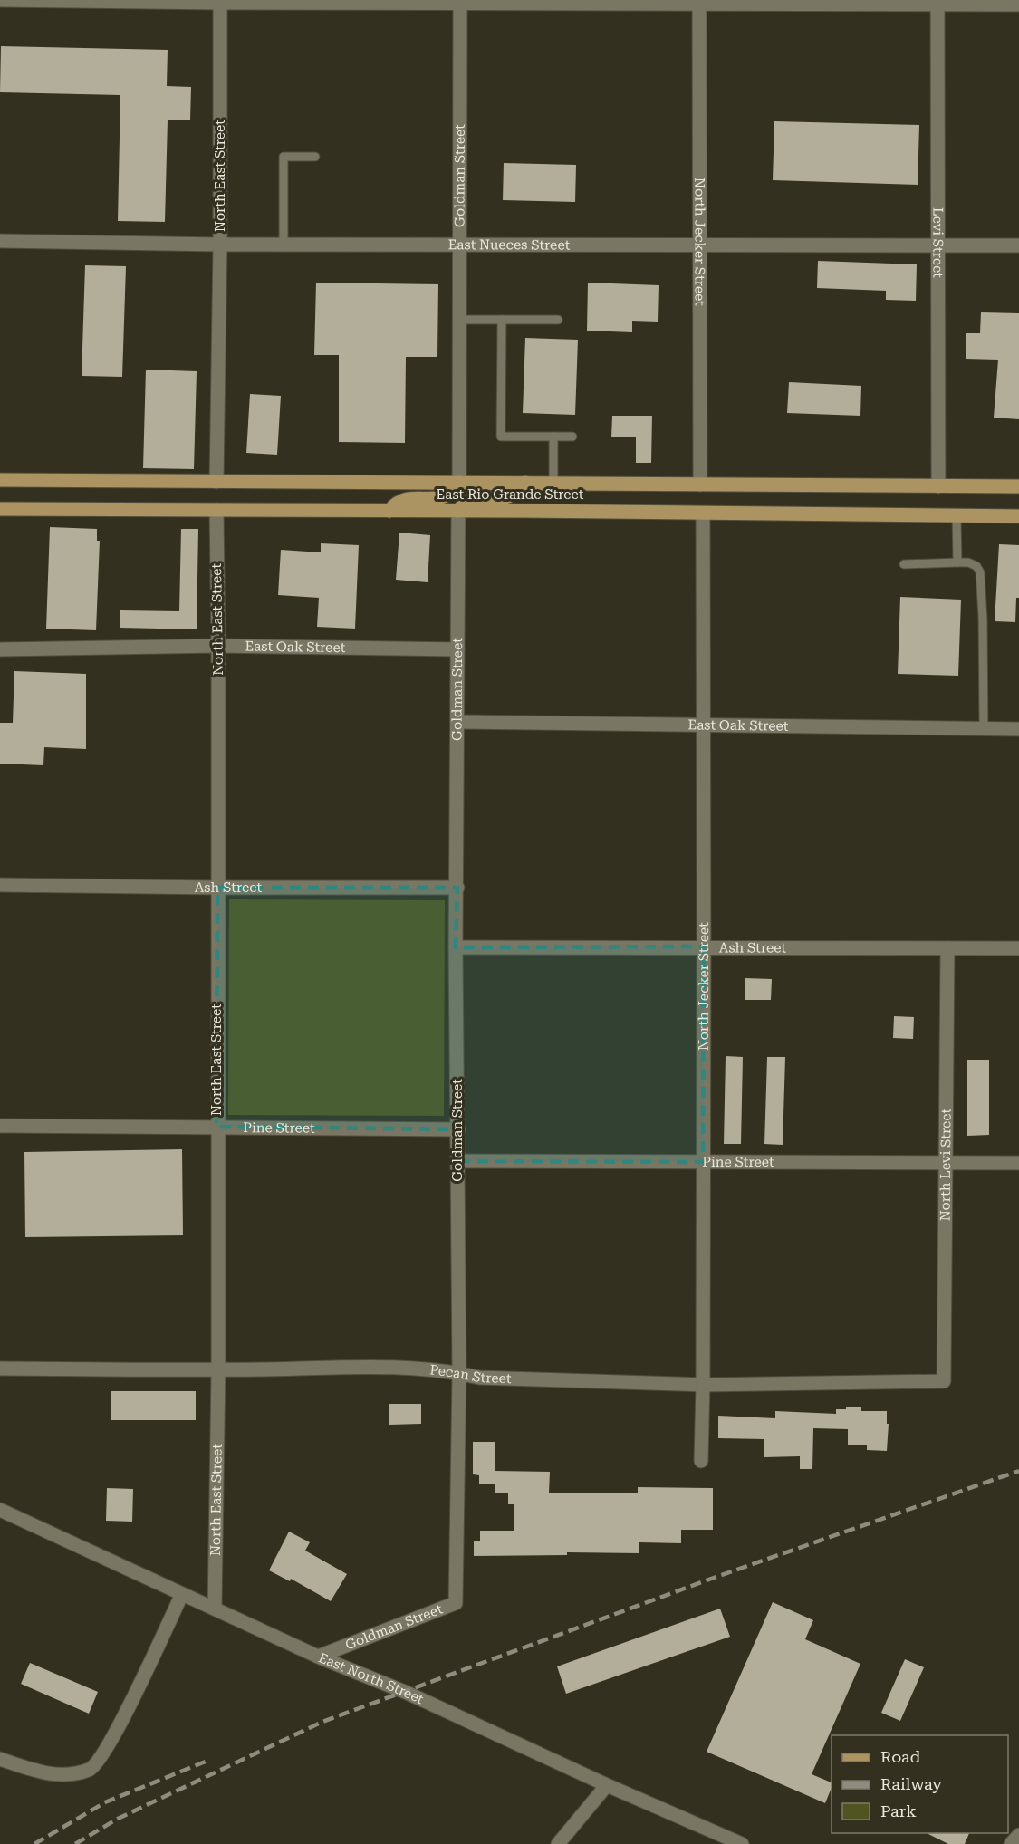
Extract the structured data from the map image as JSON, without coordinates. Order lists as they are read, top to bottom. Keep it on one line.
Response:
{"streets":{"main road":["East Rio Grande Street"],"street":["North East Street","Goldman Street","North Jecker Street","Levi Street","East Nueces Street","East Oak Street","Ash Street","Pine Street","North Levi Street","Pecan Street","East North Street"]},"crossings":[["North East Street","East Nueces Street"],["North East Street","East Rio Grande Street"],["North East Street","East Oak Street"],["North East Street","Ash Street"],["North East Street","Pine Street"],["North East Street","Pecan Street"],["North East Street","East North Street"],["Goldman Street","East Nueces Street"],["Goldman Street","East Rio Grande Street"],["Goldman Street","East Oak Street"],["Goldman Street","Ash Street"],["Goldman Street","Pine Street"],["Goldman Street","Pecan Street"],["Goldman Street","East North Street"],["North Jecker Street","East Nueces Street"],["North Jecker Street","East Rio Grande Street"],["North Jecker Street","East Oak Street"],["North Jecker Street","Ash Street"],["North Jecker Street","Pine Street"],["North Jecker Street","Pecan Street"],["Levi Street","East Nueces Street"],["Levi Street","East Rio Grande Street"],["Ash Street","North Levi Street"],["Pine Street","North Levi Street"],["North Levi Street","Pecan Street"]],"legend":["Road","Railway","Park"]}
